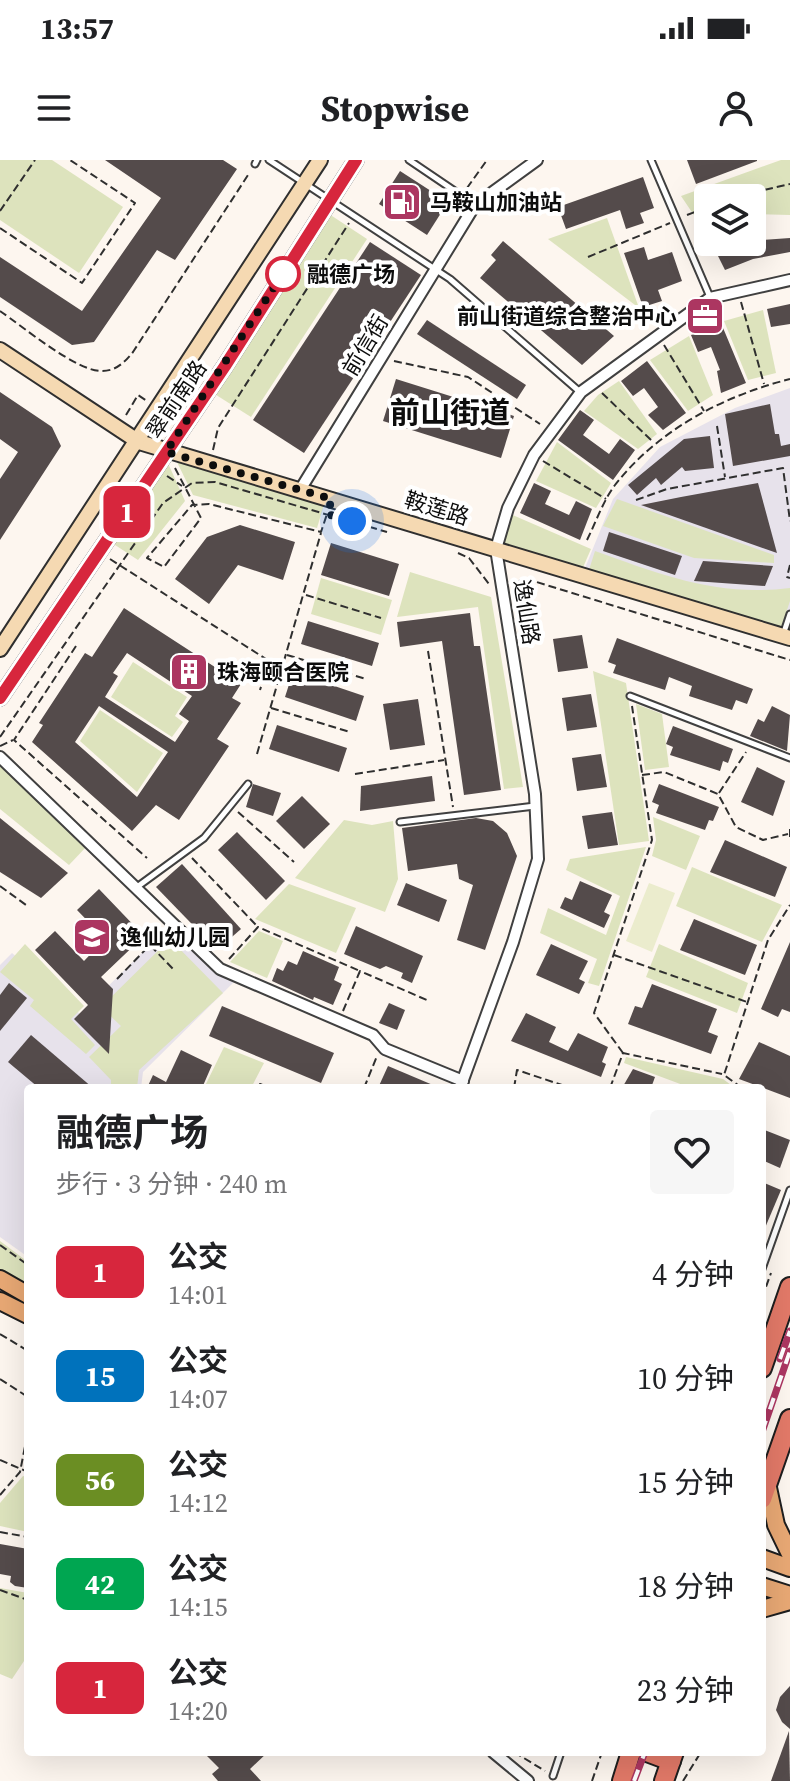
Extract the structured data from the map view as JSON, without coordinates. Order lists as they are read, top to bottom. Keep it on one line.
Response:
{"streets":{"main road":["翠前南路","鞍莲路"],"street":["前信街","逸仙路"]},"crossings":[["前信街","鞍莲路"],["翠前南路","鞍莲路"],["鞍莲路","逸仙路"]],"districts":["前山街道"],"places":{"fuel station":["马鞍山加油站"],"other":["融德广场"],"office":["前山街道综合整治中心"],"building":["珠海颐合医院"],"school or university":["逸仙幼儿园"]},"lines":["bus line 1"],"page":{"status":"13:57","header":"Stopwise","on_map":"1","heading":["融德广场","步行 · 3 分钟 · 240 m"],"list":[{"mark":"1","name":"公交","note":"14:01","value":"4 分钟"},{"mark":"15","name":"公交","note":"14:07","value":"10 分钟"},{"mark":"56","name":"公交","note":"14:12","value":"15 分钟"},{"mark":"42","name":"公交","note":"14:15","value":"18 分钟"},{"mark":"1","name":"公交","note":"14:20","value":"23 分钟"}]}}
